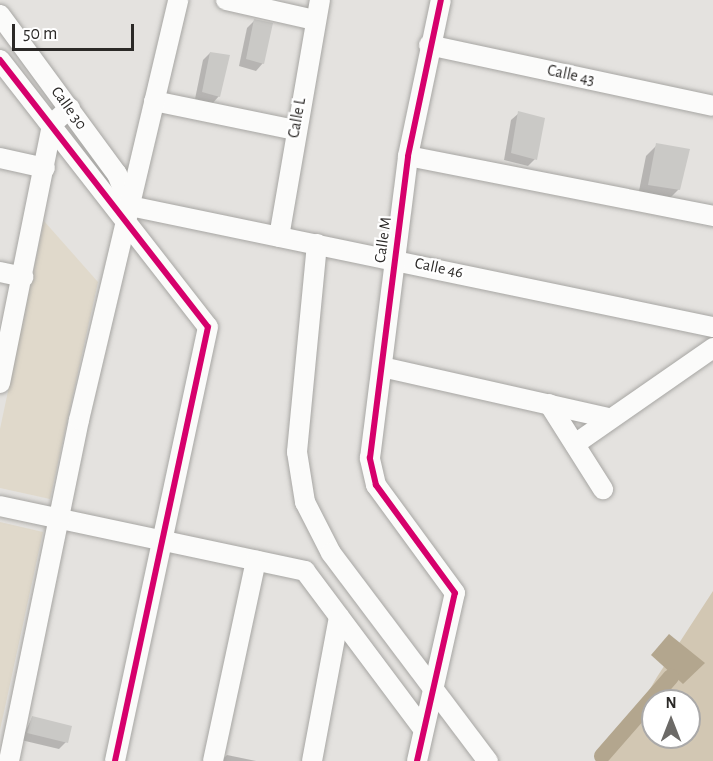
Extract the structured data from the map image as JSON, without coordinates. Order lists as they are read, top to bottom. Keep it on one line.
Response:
{"streets":{"street":["Calle 43","Calle 30","Calle L","Calle M","Calle 46"]},"crossings":[["Calle 43","Calle M"],["Calle 30","Calle 46"],["Calle L","Calle 46"],["Calle M","Calle 46"]],"scale_bar":"50 m","north":"top"}
